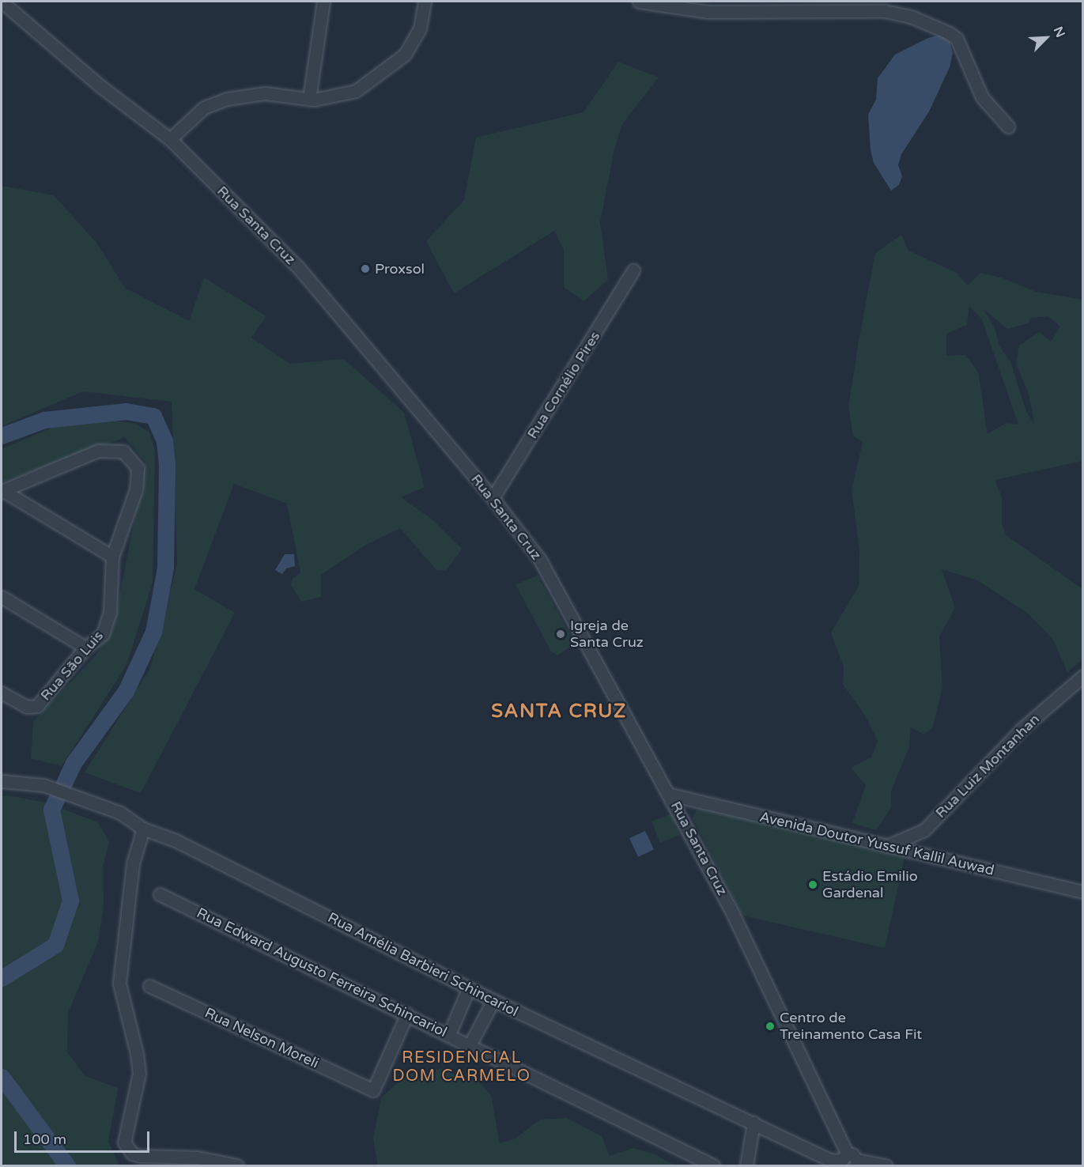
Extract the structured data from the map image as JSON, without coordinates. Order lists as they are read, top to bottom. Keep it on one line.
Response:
{"streets":{"street":["Rua Santa Cruz","Rua Cornélio Pires","Rua São Luis","Rua Luiz Montanhan","Avenida Doutor Yussuf Kallil Auwad","Rua Amélia Barbieri Schincariol","Rua Edward Augusto Ferreira Schincariol","Rua Nelson Moreli"]},"crossings":[["Rua Santa Cruz","Rua Cornélio Pires"],["Rua Santa Cruz","Avenida Doutor Yussuf Kallil Auwad"],["Rua Santa Cruz","Rua Amélia Barbieri Schincariol"],["Rua Luiz Montanhan","Avenida Doutor Yussuf Kallil Auwad"],["Rua Edward Augusto Ferreira Schincariol","Rua Nelson Moreli"]],"districts":["SANTA CRUZ","RESIDENCIAL DOM CARMELO"],"places":["Proxsol","Igreja de Santa Cruz","Estádio Emilio Gardenal","Centro de Treinamento Casa Fit"],"scale_bar":"100 m","north":"top right"}
